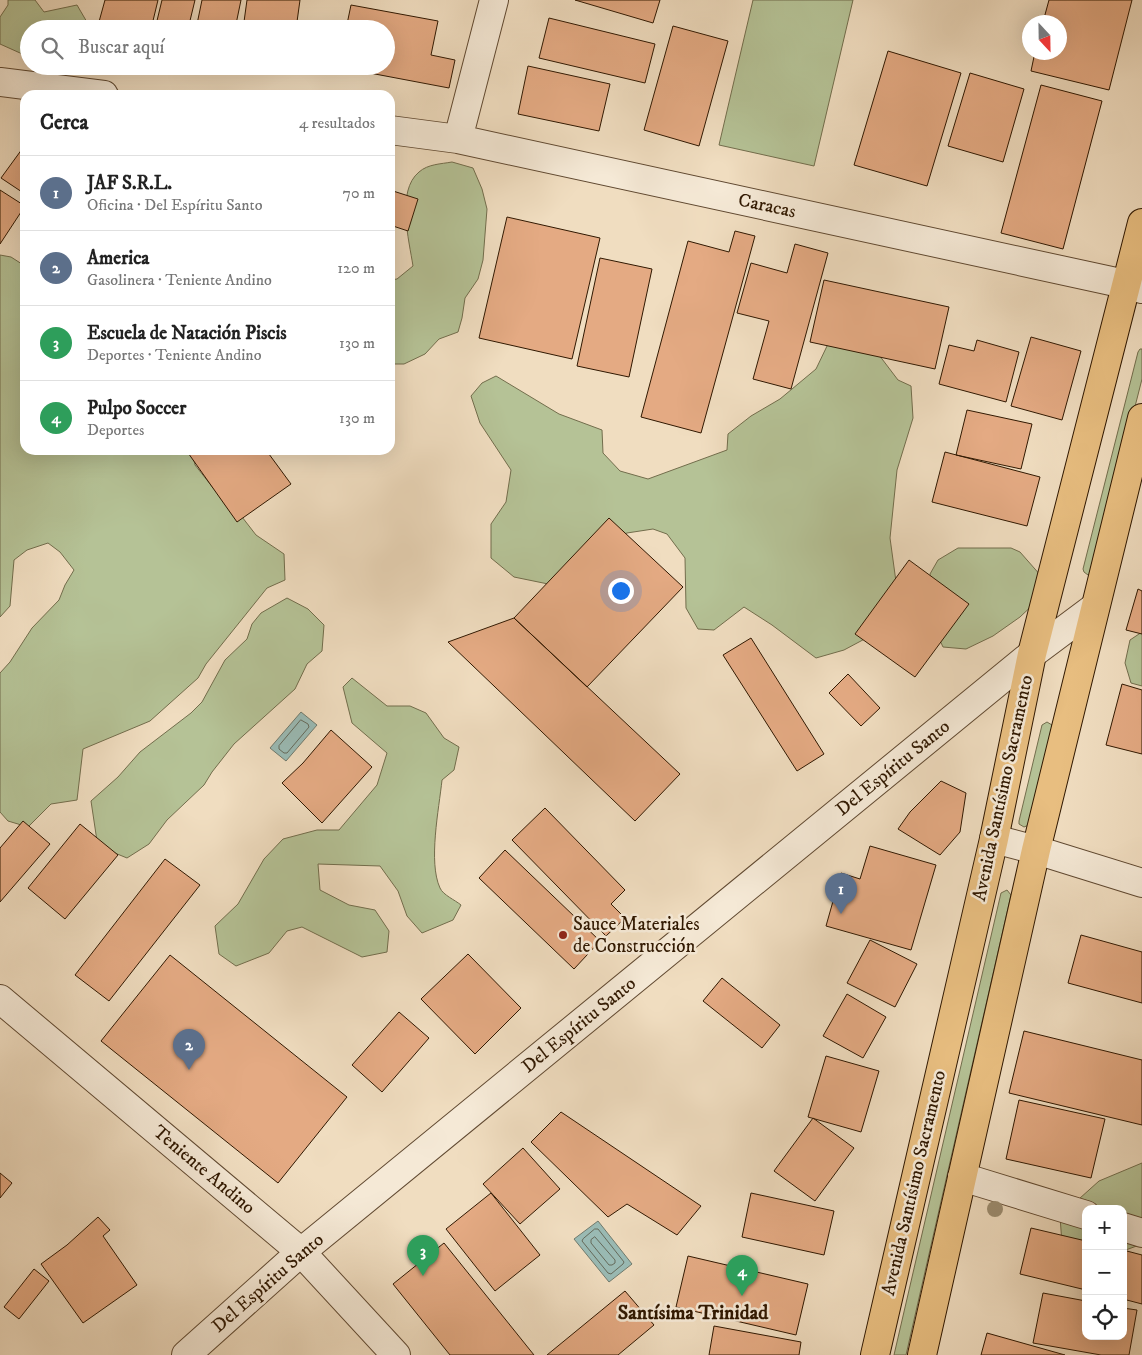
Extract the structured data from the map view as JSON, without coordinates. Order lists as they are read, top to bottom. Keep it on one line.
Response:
{"streets":{"main road":["Avenida Santísimo Sacramento"],"street":["Caracas","Del Espíritu Santo","Teniente Andino"]},"crossings":[["Caracas","Avenida Santísimo Sacramento"],["Del Espíritu Santo","Avenida Santísimo Sacramento"],["Del Espíritu Santo","Teniente Andino"]],"districts":["Santísima Trinidad"],"places":["Sauce Materiales de Construcción"],"north":"bottom","page":{"search":"Buscar aquí","heading":["Cerca","4 resultados"],"list":[{"mark":"1","name":"JAF S.R.L.","note":"Oficina · Del Espíritu Santo","value":"70 m"},{"mark":"2","name":"America","note":"Gasolinera · Teniente Andino","value":"120 m"},{"mark":"3","name":"Escuela de Natación Piscis","note":"Deportes · Teniente Andino","value":"130 m"},{"mark":"4","name":"Pulpo Soccer","note":"Deportes","value":"130 m"}],"pins":["1","2","3","4"],"map_buttons":["+","−"]}}
